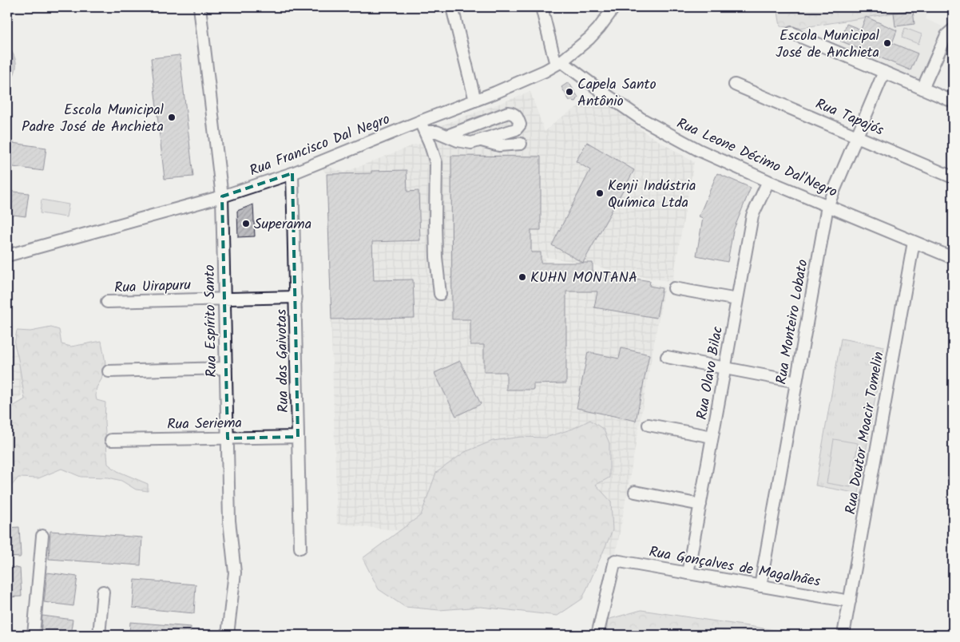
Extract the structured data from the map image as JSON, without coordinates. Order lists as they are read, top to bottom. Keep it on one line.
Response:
{"streets":{"street":["Rua Tapajós","Rua Francisco Dal Negro","Rua Leone Décimo Dal'Negro","Rua Uirapuru","Rua Espírito Santo","Rua Monteiro Lobato","Rua das Gaivotas","Rua Olavo Bilac","Rua Seriema","Rua Doutor Moacir Tomelin","Rua Gonçalves de Magalhães"]},"crossings":[["Rua Tapajós","Rua Monteiro Lobato"],["Rua Francisco Dal Negro","Rua Leone Décimo Dal'Negro"],["Rua Francisco Dal Negro","Rua Espírito Santo"],["Rua Francisco Dal Negro","Rua das Gaivotas"],["Rua Leone Décimo Dal'Negro","Rua Monteiro Lobato"],["Rua Leone Décimo Dal'Negro","Rua Olavo Bilac"],["Rua Leone Décimo Dal'Negro","Rua Doutor Moacir Tomelin"],["Rua Uirapuru","Rua Espírito Santo"],["Rua Uirapuru","Rua das Gaivotas"],["Rua Espírito Santo","Rua Seriema"],["Rua Monteiro Lobato","Rua Gonçalves de Magalhães"],["Rua das Gaivotas","Rua Seriema"],["Rua Olavo Bilac","Rua Gonçalves de Magalhães"],["Rua Doutor Moacir Tomelin","Rua Gonçalves de Magalhães"]],"places":["Escola Municipal José de Anchieta","Capela Santo Antônio","Escola Municipal Padre José de Anchieta","Kenji Indústria Química Ltda","Superama","KUHN MONTANA"]}
